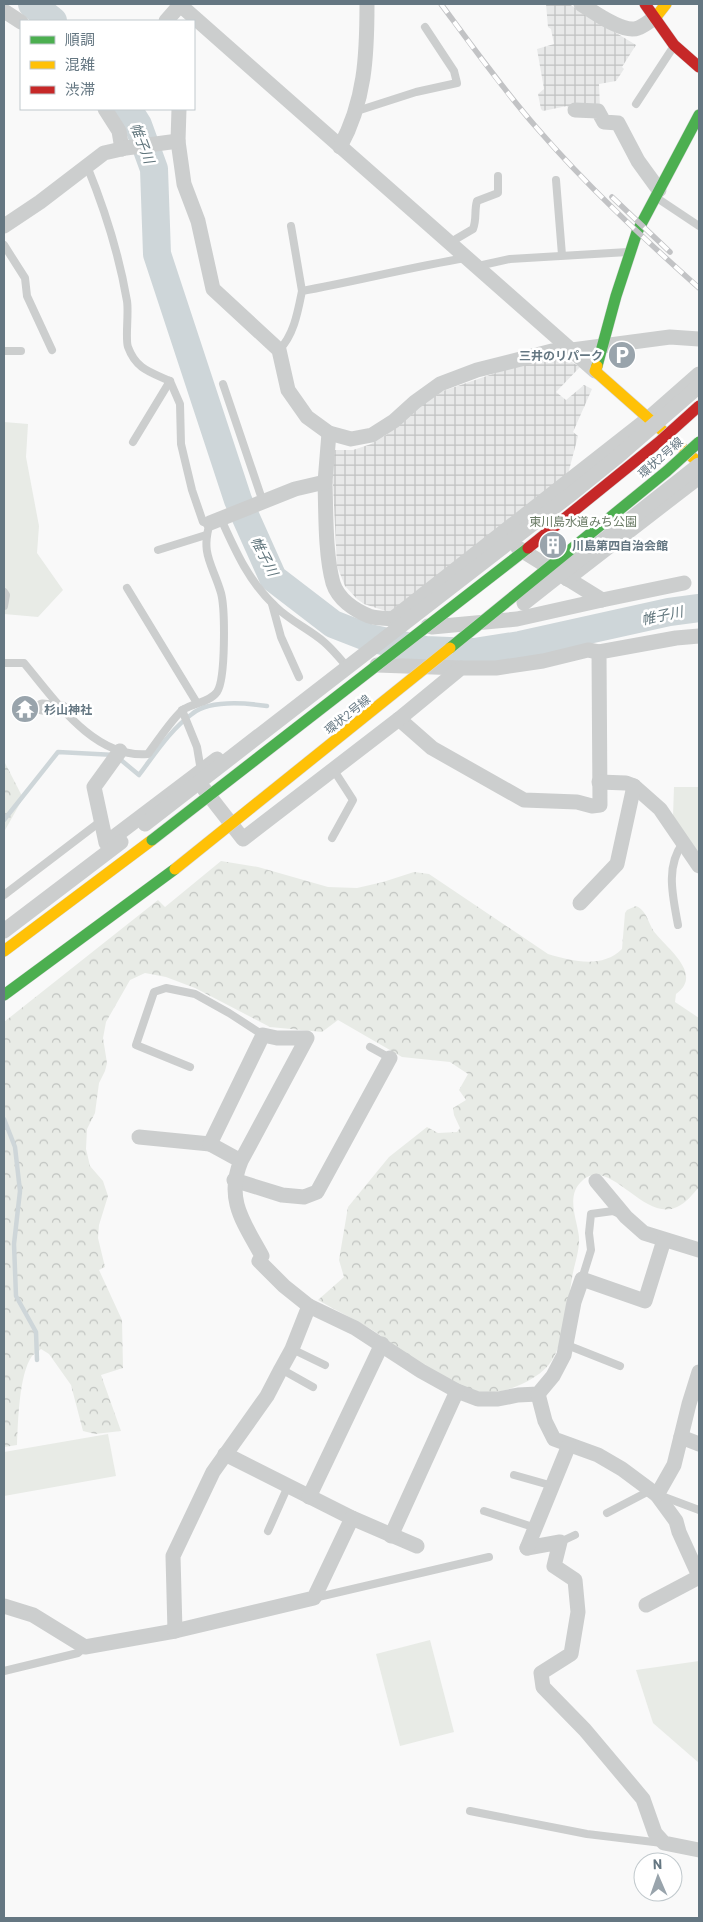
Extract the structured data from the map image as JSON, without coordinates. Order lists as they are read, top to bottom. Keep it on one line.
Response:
{"streets":{"main road":["環状2号線"]},"water":["帷子川"],"parks":["東川島水道みち公園"],"places":{"parking":["三井のリパーク"],"building":["川島第四自治会館"],"temple":["杉山神社"]},"legend":["順調","混雑","渋滞"],"north":"top"}
